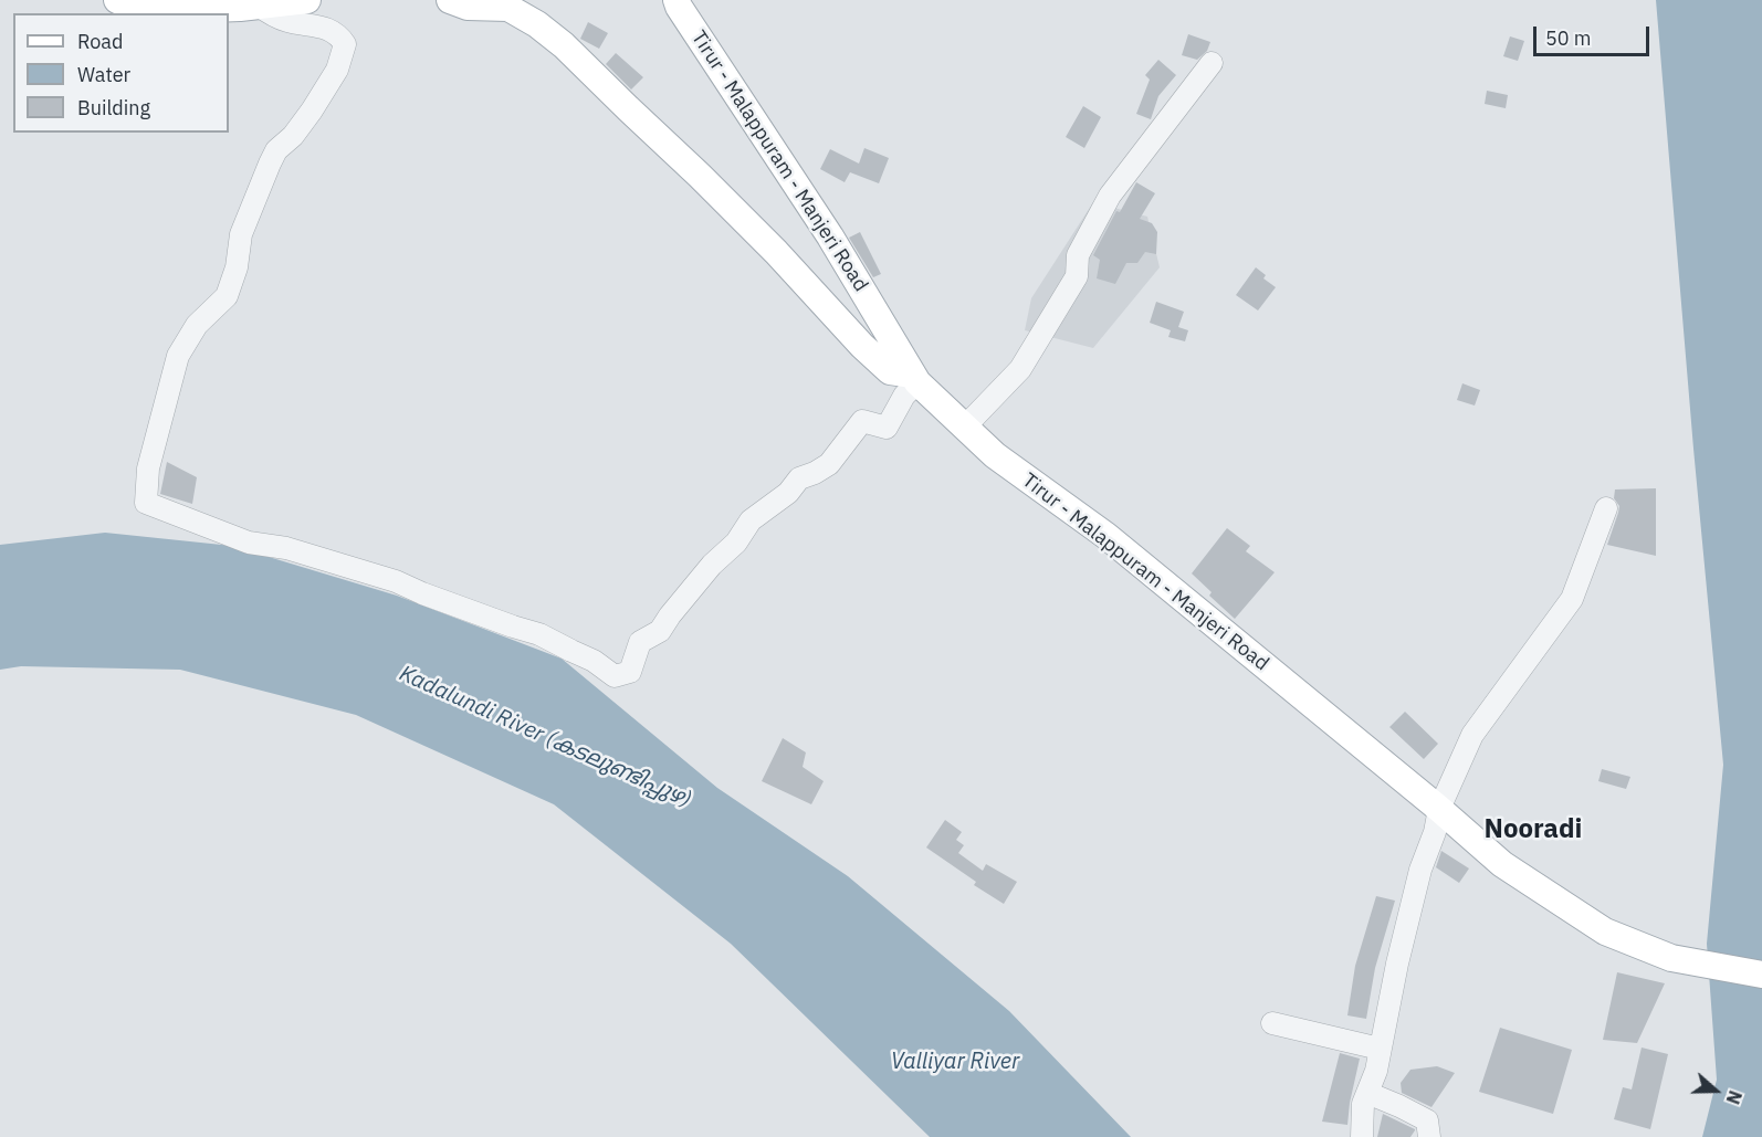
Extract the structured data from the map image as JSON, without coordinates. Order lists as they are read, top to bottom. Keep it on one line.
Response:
{"streets":{"main road":["Tirur - Malappuram - Manjeri Road"]},"districts":["Nooradi"],"water":["Kadalundi River (കടലുണ്ടിപ്പുഴ)","Valliyar River"],"legend":["Road","Water","Building"],"scale_bar":"50 m","north":"right"}
